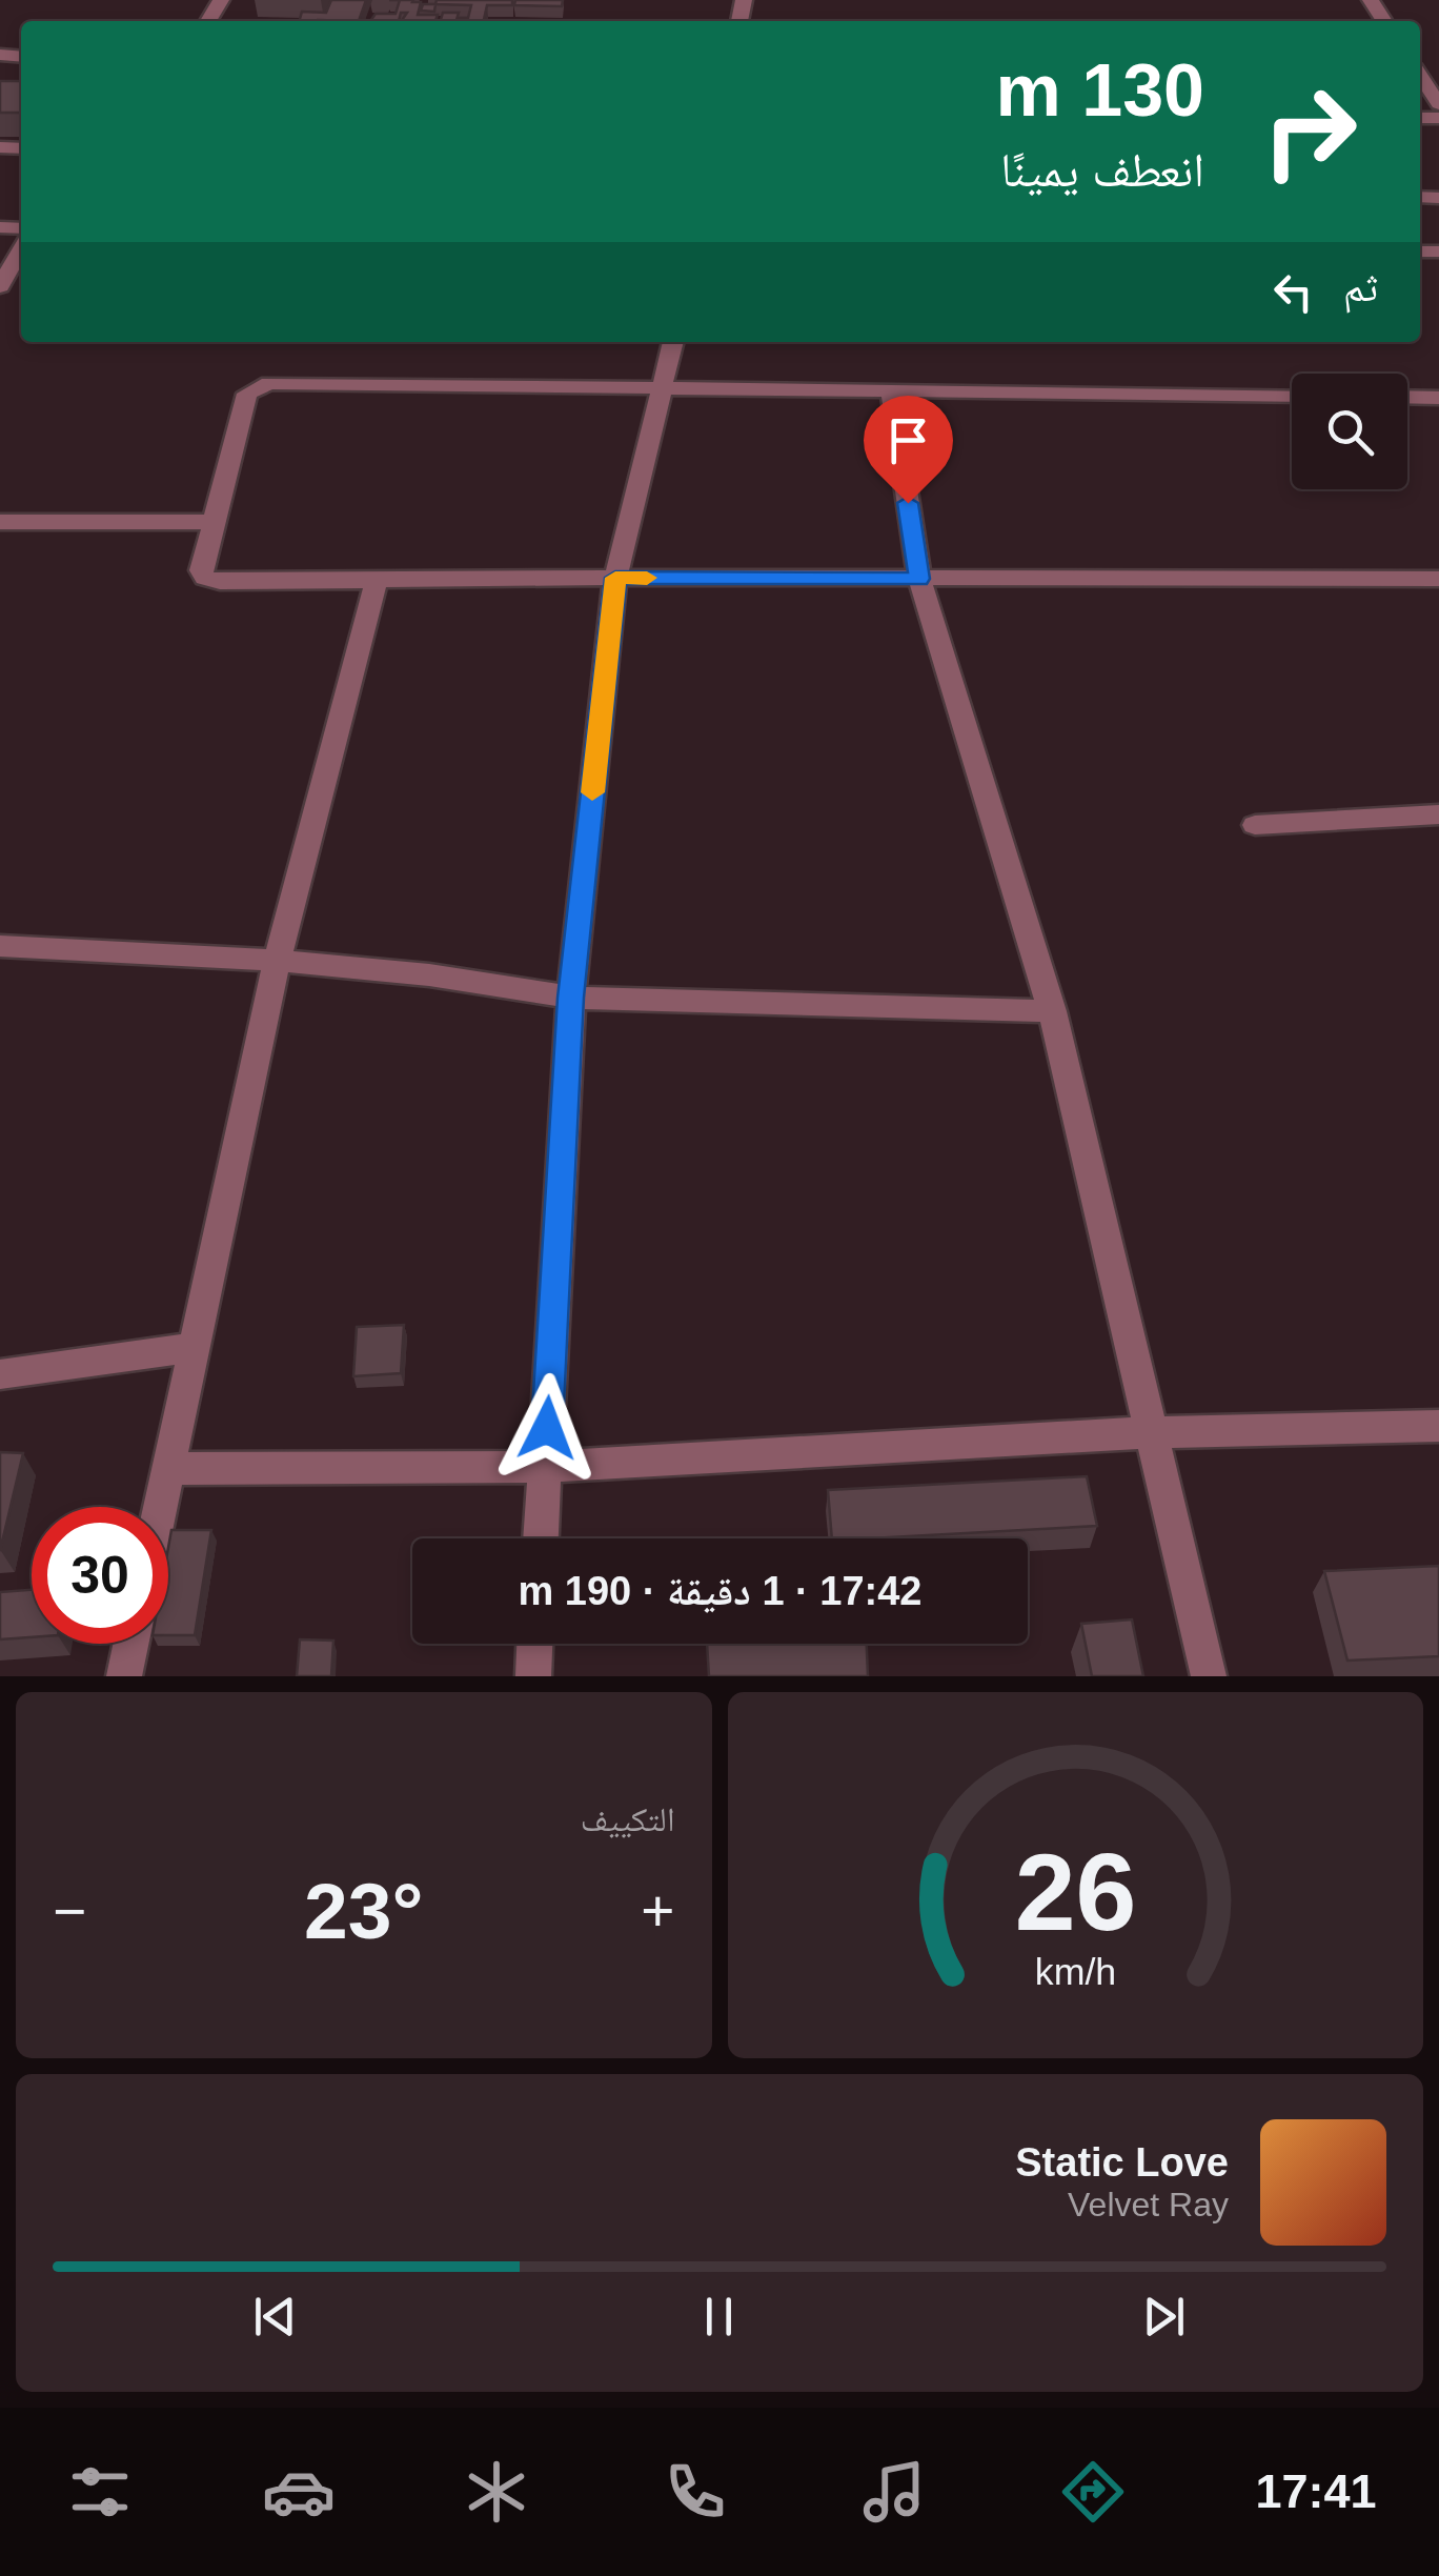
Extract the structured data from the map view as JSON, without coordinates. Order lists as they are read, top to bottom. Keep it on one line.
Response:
{"page":{"turn":["130 m","انعطف يمينًا"],"then":"ثم","limit":"30","trip":"17:42 · 1 دقيقة · 190 m","tile":"التكييف","heat":["−","23°","+"],"song":["Static Love","Velvet Ray"],"tabs":"17:41","gauge":["26","km/h"]}}
